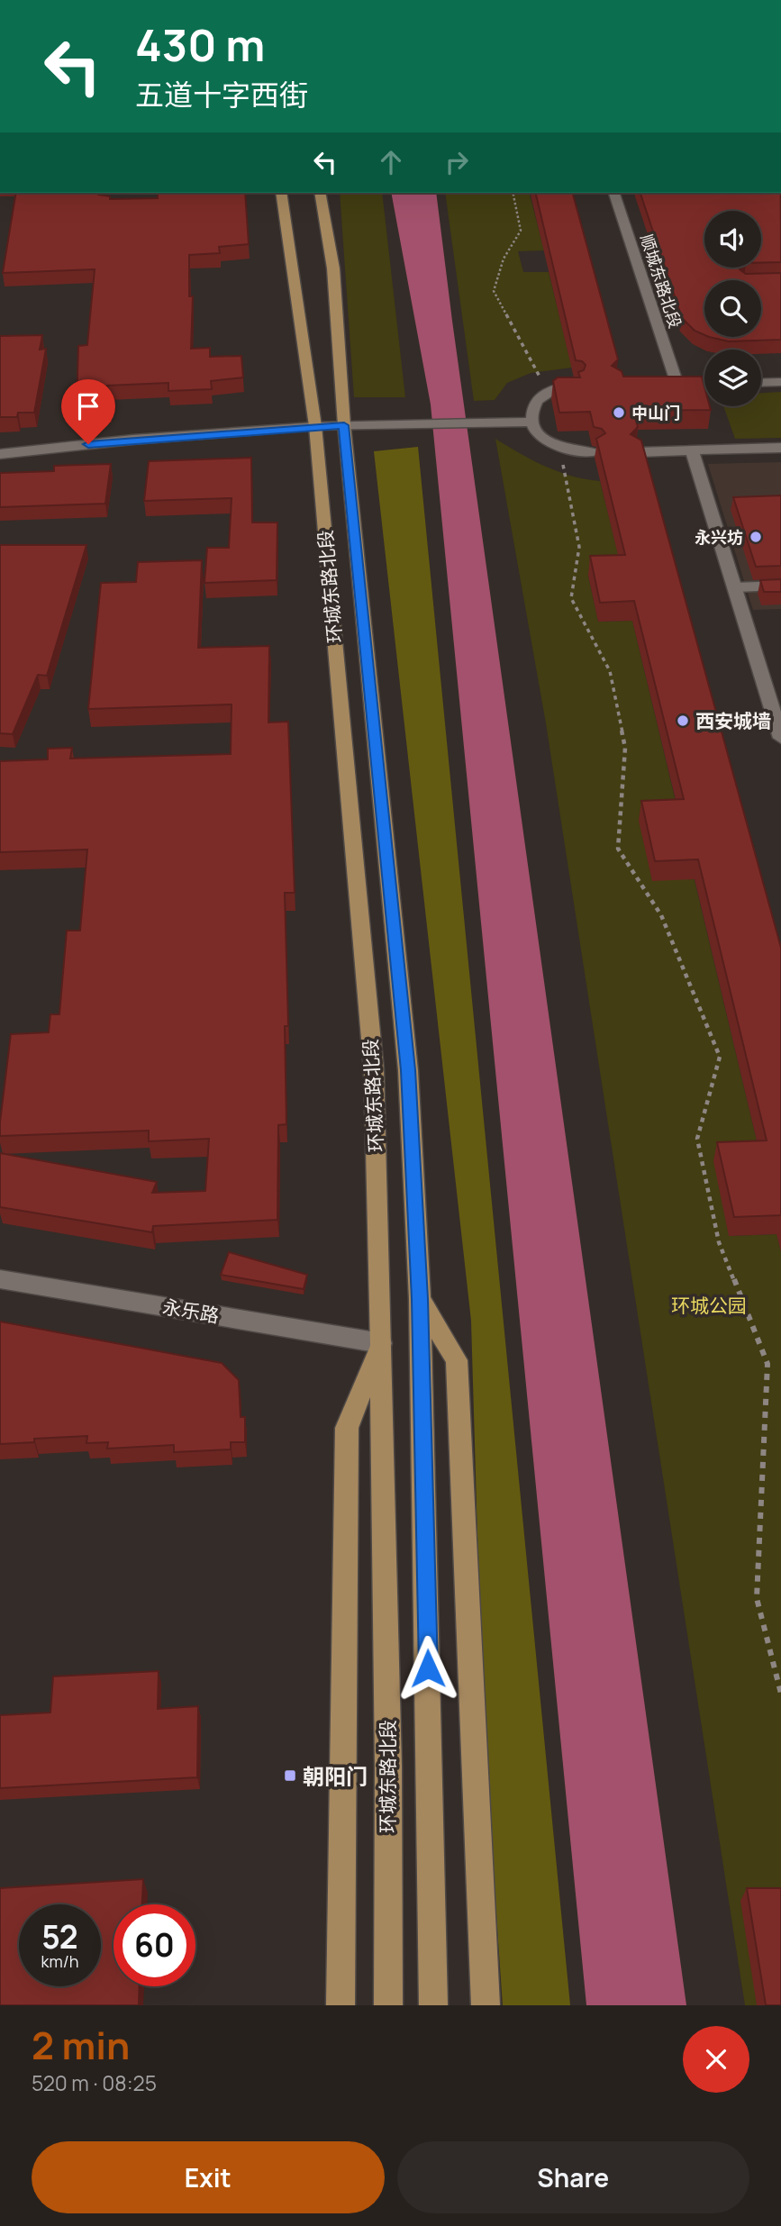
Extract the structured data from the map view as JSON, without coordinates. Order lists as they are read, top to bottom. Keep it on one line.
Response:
{"streets":{"main road":["环城东路北段"],"street":["顺城东路北段","永乐路"]},"crossings":[["环城东路北段","永乐路"]],"parks":["环城公园"],"places":{"other":["中山门","永兴坊","西安城墙"],"transit":["朝阳门"]},"page":{"turn":["430 m","五道十字西街"],"speed":"52 km/h","limit":"60","heading":["2 min","520 m · 08:25"],"buttons":["Exit","Share"]}}
